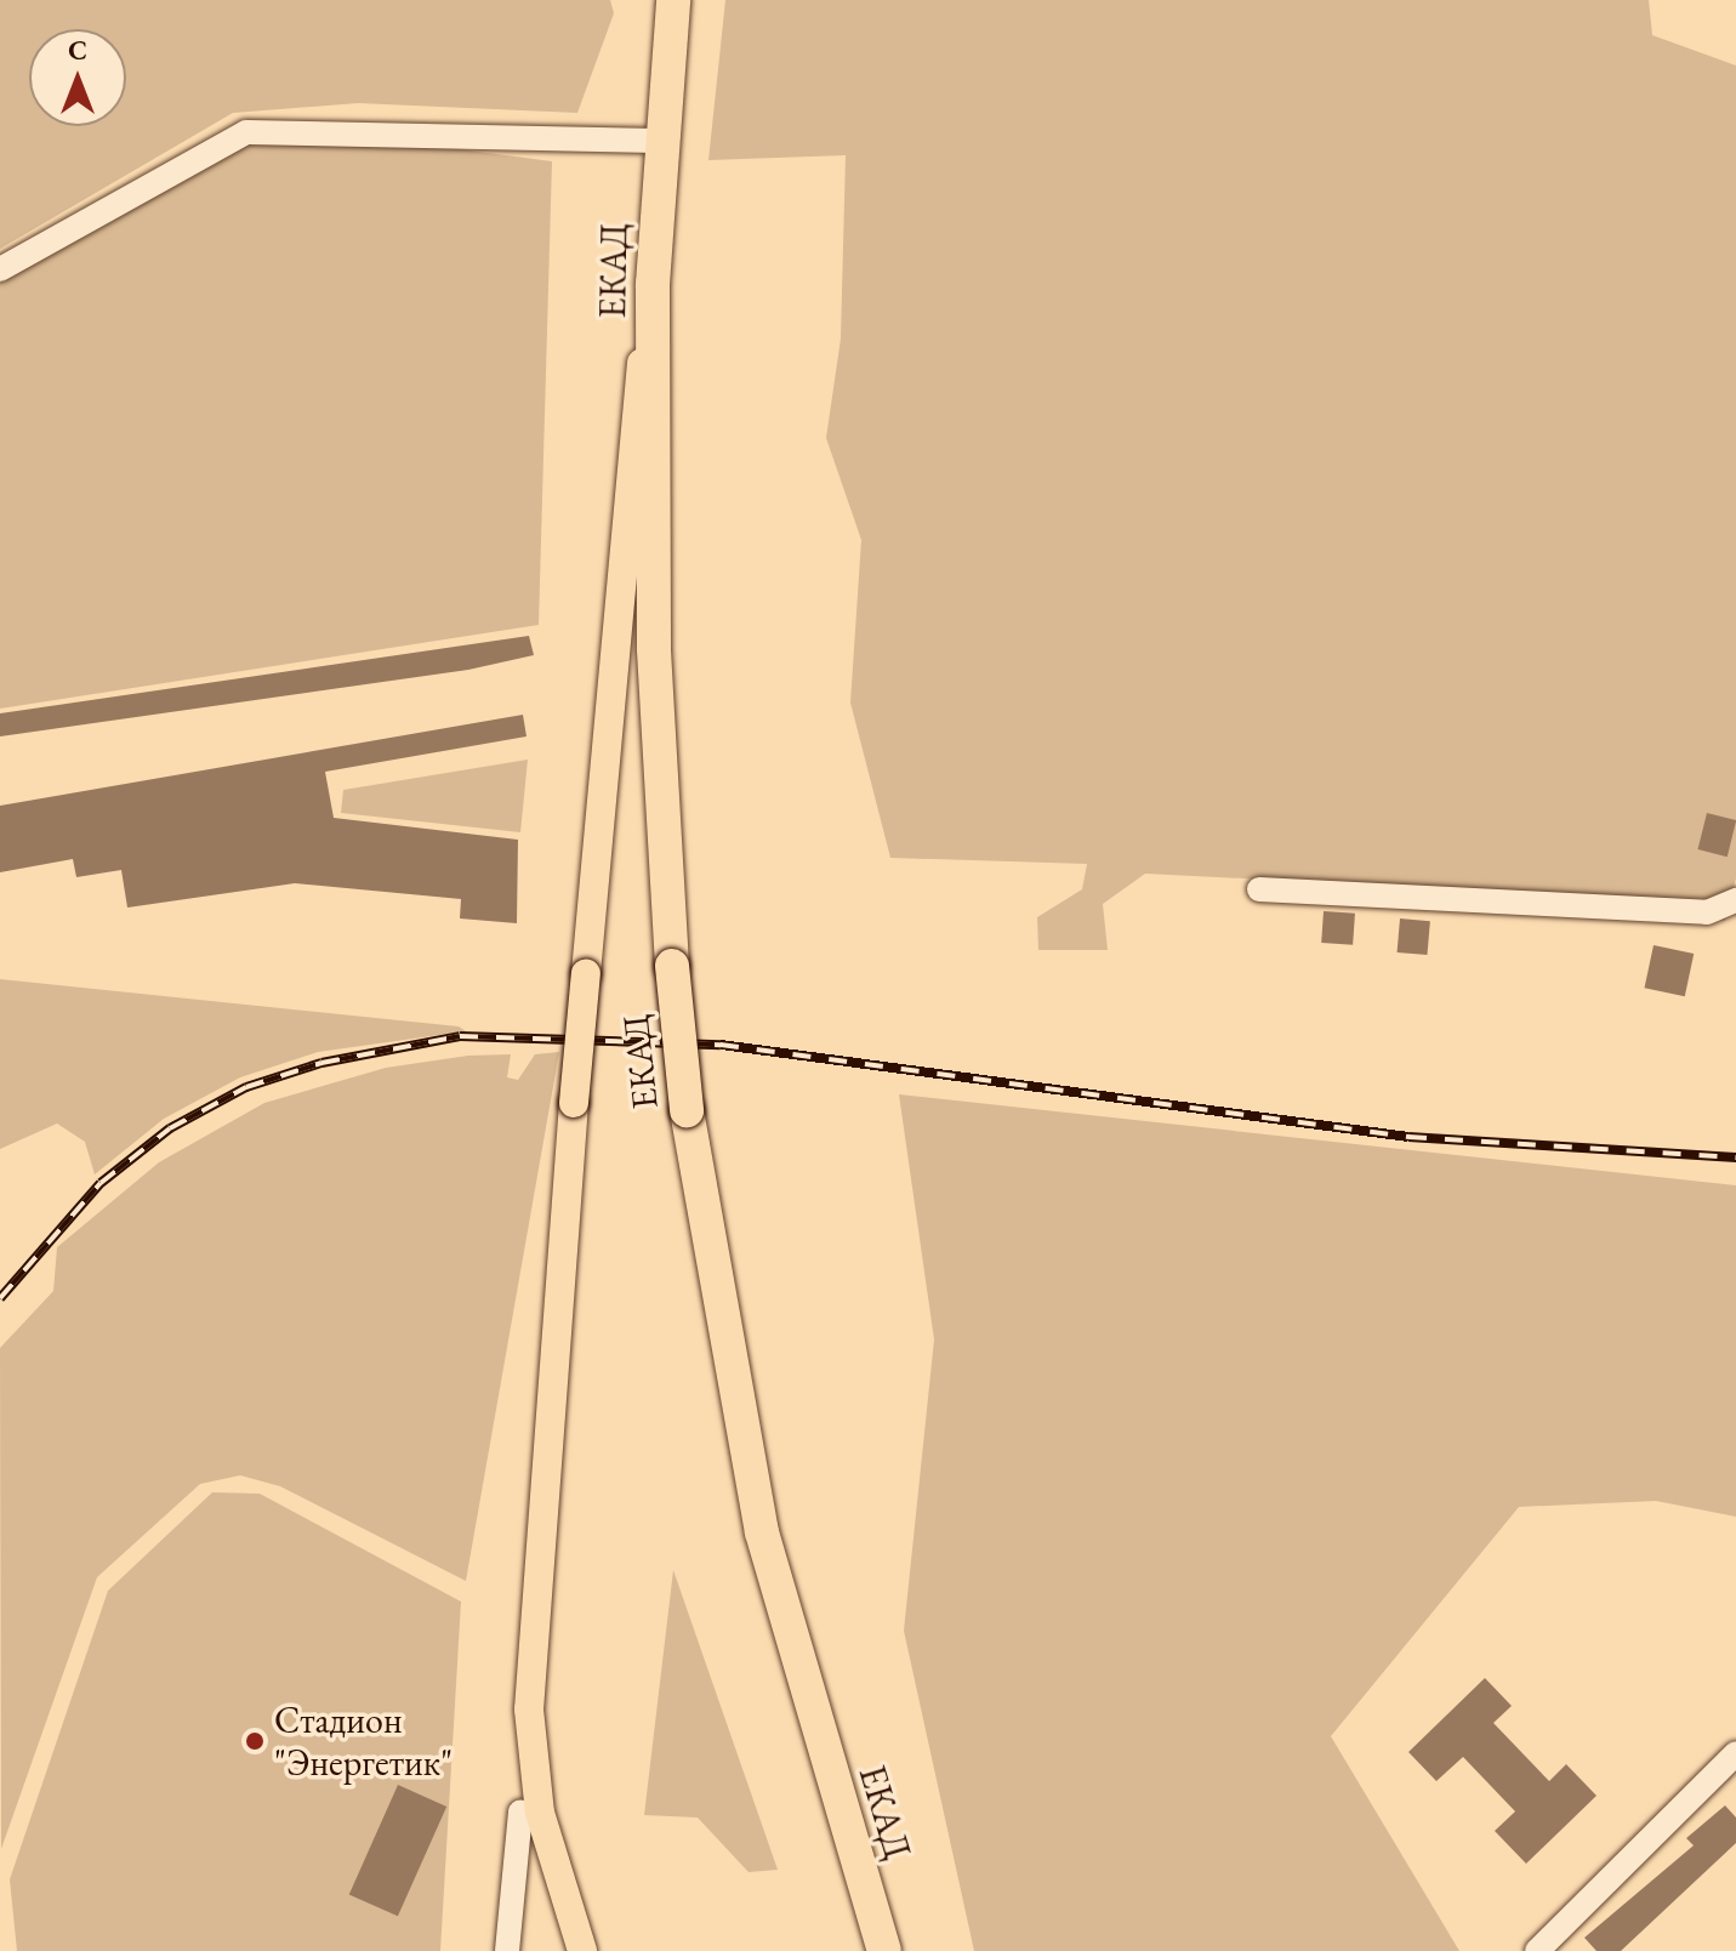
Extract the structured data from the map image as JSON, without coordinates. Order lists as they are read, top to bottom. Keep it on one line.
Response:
{"streets":{"highway":["ЕКАД"]},"places":["Стадион \"Энергетик\""],"north":"top"}
